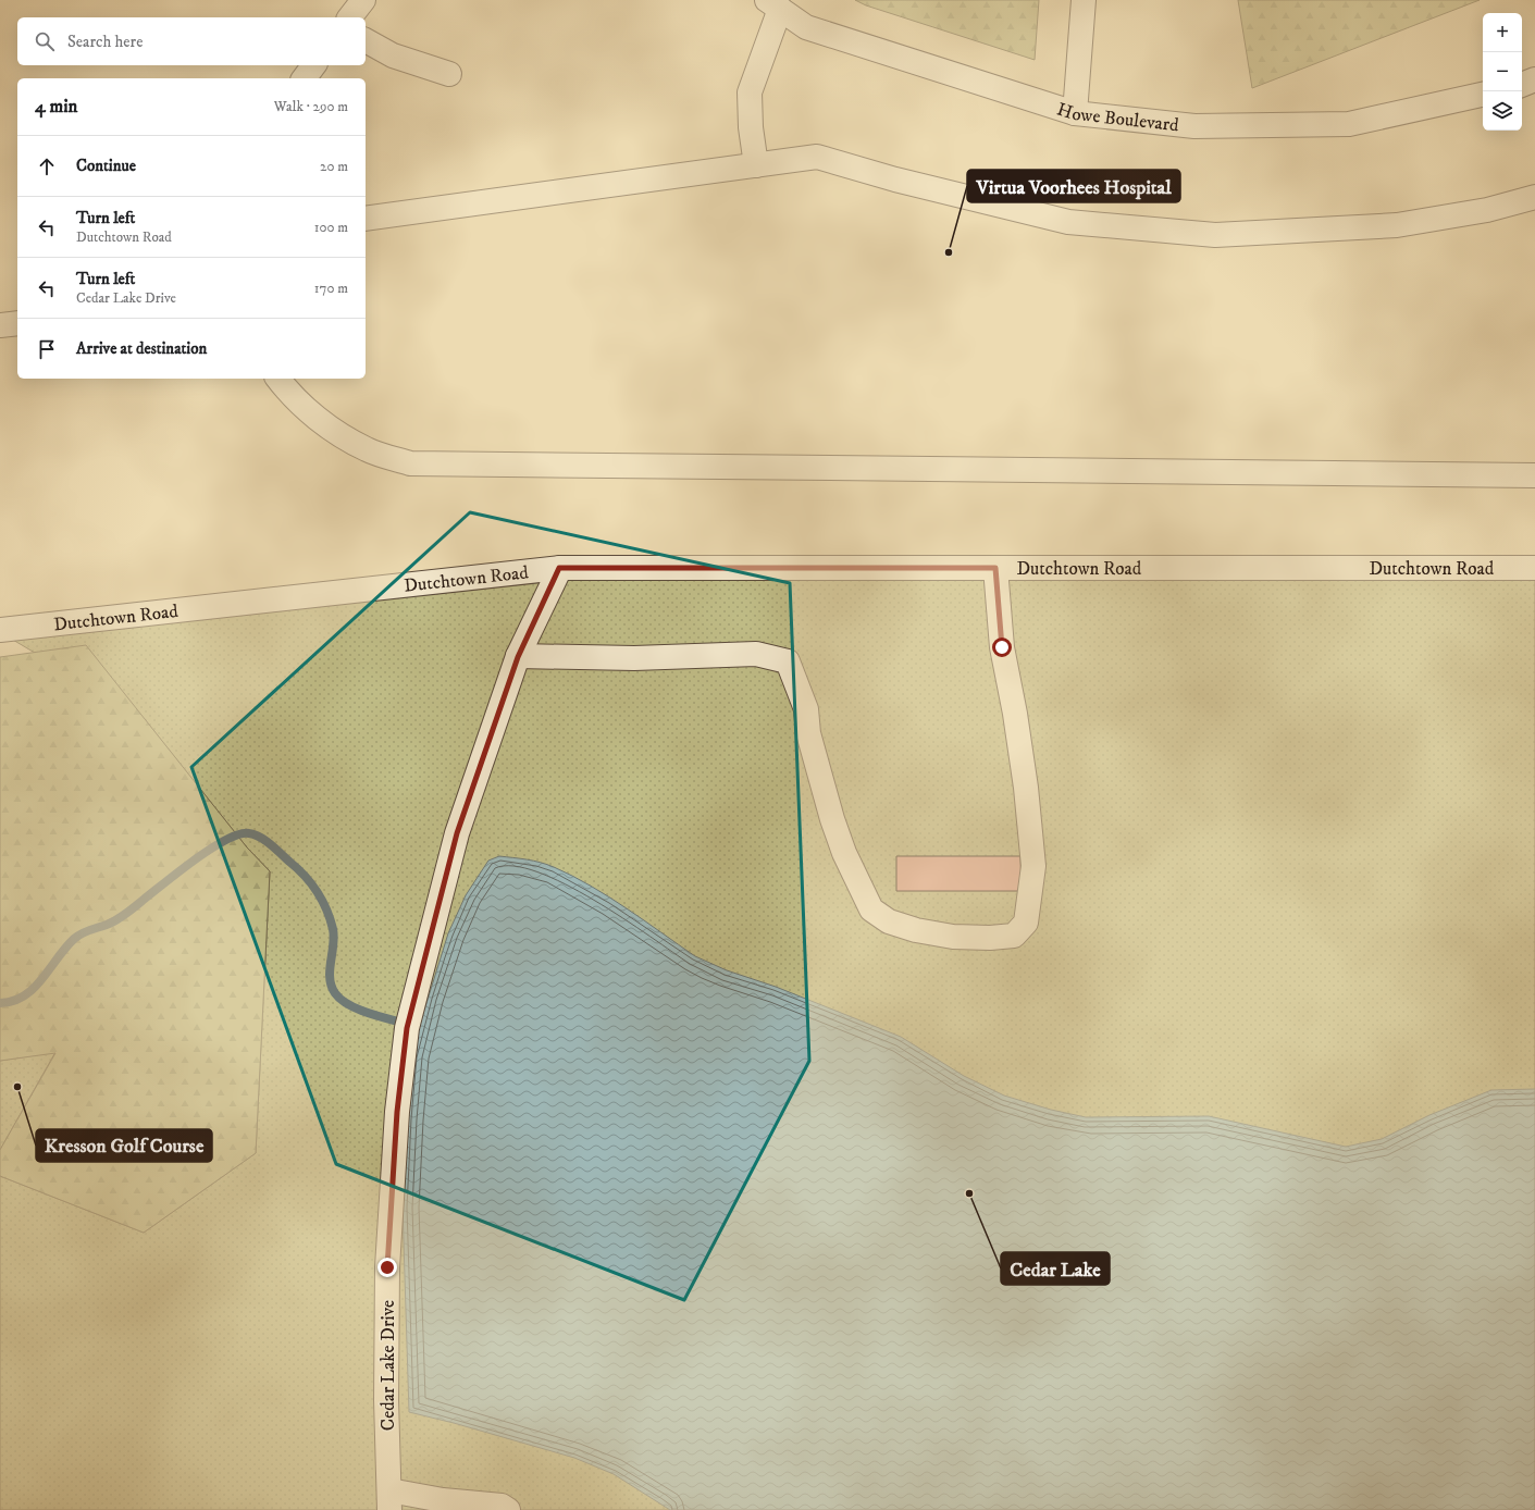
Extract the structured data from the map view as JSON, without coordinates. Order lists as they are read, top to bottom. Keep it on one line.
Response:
{"streets":{"street":["Howe Boulevard","Dutchtown Road","Cedar Lake Drive"]},"crossings":[["Dutchtown Road","Cedar Lake Drive"]],"places":["Virtua Voorhees Hospital","Kresson Golf Course","Cedar Lake"],"page":{"map_buttons":["+","−"],"search":"Search here","heading":["4 min","Walk · 290 m"],"list":[["Continue","20 m"],["Turn left","Dutchtown Road","100 m"],["Turn left","Cedar Lake Drive","170 m"],"Arrive at destination"]}}
